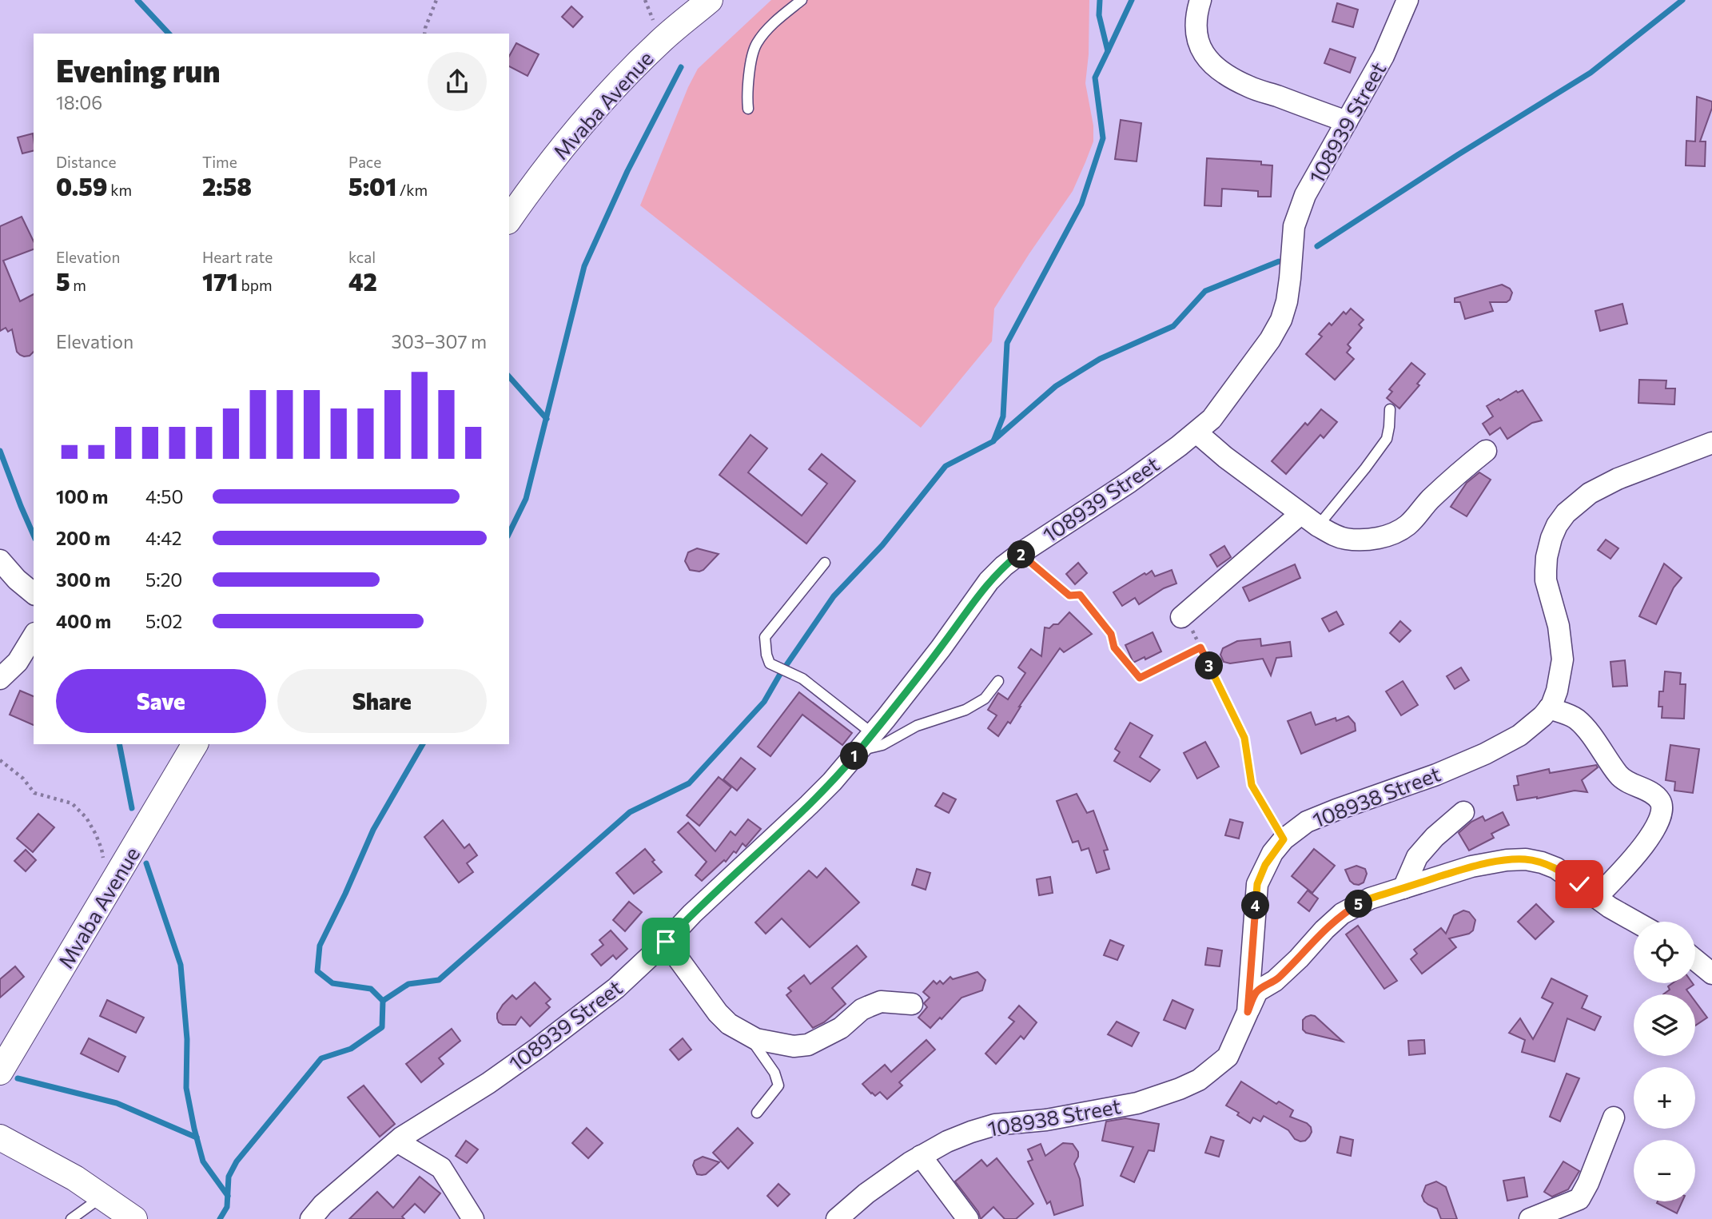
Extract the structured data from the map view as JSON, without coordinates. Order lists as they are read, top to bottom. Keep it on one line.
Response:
{"streets":{"street":["Mvaba Avenue","108939 Street","108938 Street"]},"page":{"heading":["Evening run","18:06"],"stats":[["Distance","0.59 km"],["Time","2:58"],["Pace","5:01 /km"],["Elevation","5 m"],["Heart rate","171 bpm"],["kcal","42"]],"chart":["Elevation","303–307 m"],"list":[{"name":"100 m","note":"4:50"},{"name":"200 m","note":"4:42"},{"name":"300 m","note":"5:20"},{"name":"400 m","note":"5:02"}],"pins":["2","3","1","5","4"],"buttons":["Save","Share"],"map_buttons":["+","−"]}}
